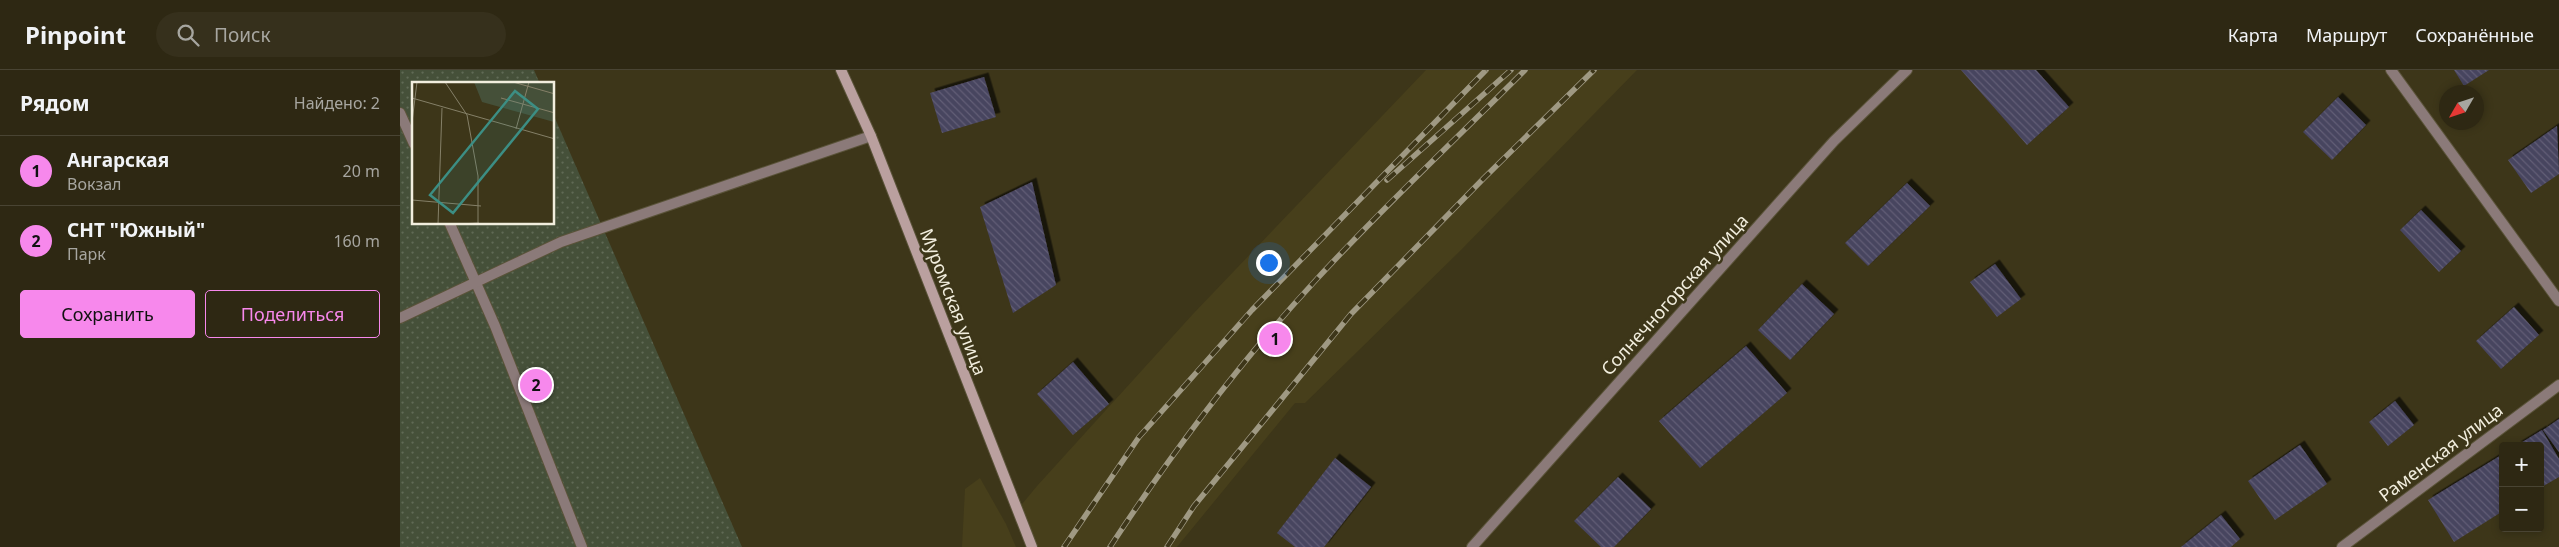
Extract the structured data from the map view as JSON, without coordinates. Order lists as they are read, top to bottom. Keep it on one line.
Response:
{"streets":{"main road":["Муромская улица"],"street":["Солнечногорская улица","Раменская улица"]},"north":"bottom left","page":{"header":"Pinpoint","search":"Поиск","nav":["Карта","Маршрут","Сохранённые"],"heading":["Рядом","Найдено: 2"],"list":[{"mark":"1","name":"Ангарская","note":"Вокзал","value":"20 m"},{"mark":"2","name":"СНТ \"Южный\"","note":"Парк","value":"160 m"}],"buttons":["Сохранить","Поделиться"],"pins":["1","2"],"map_buttons":["+","−"]}}
